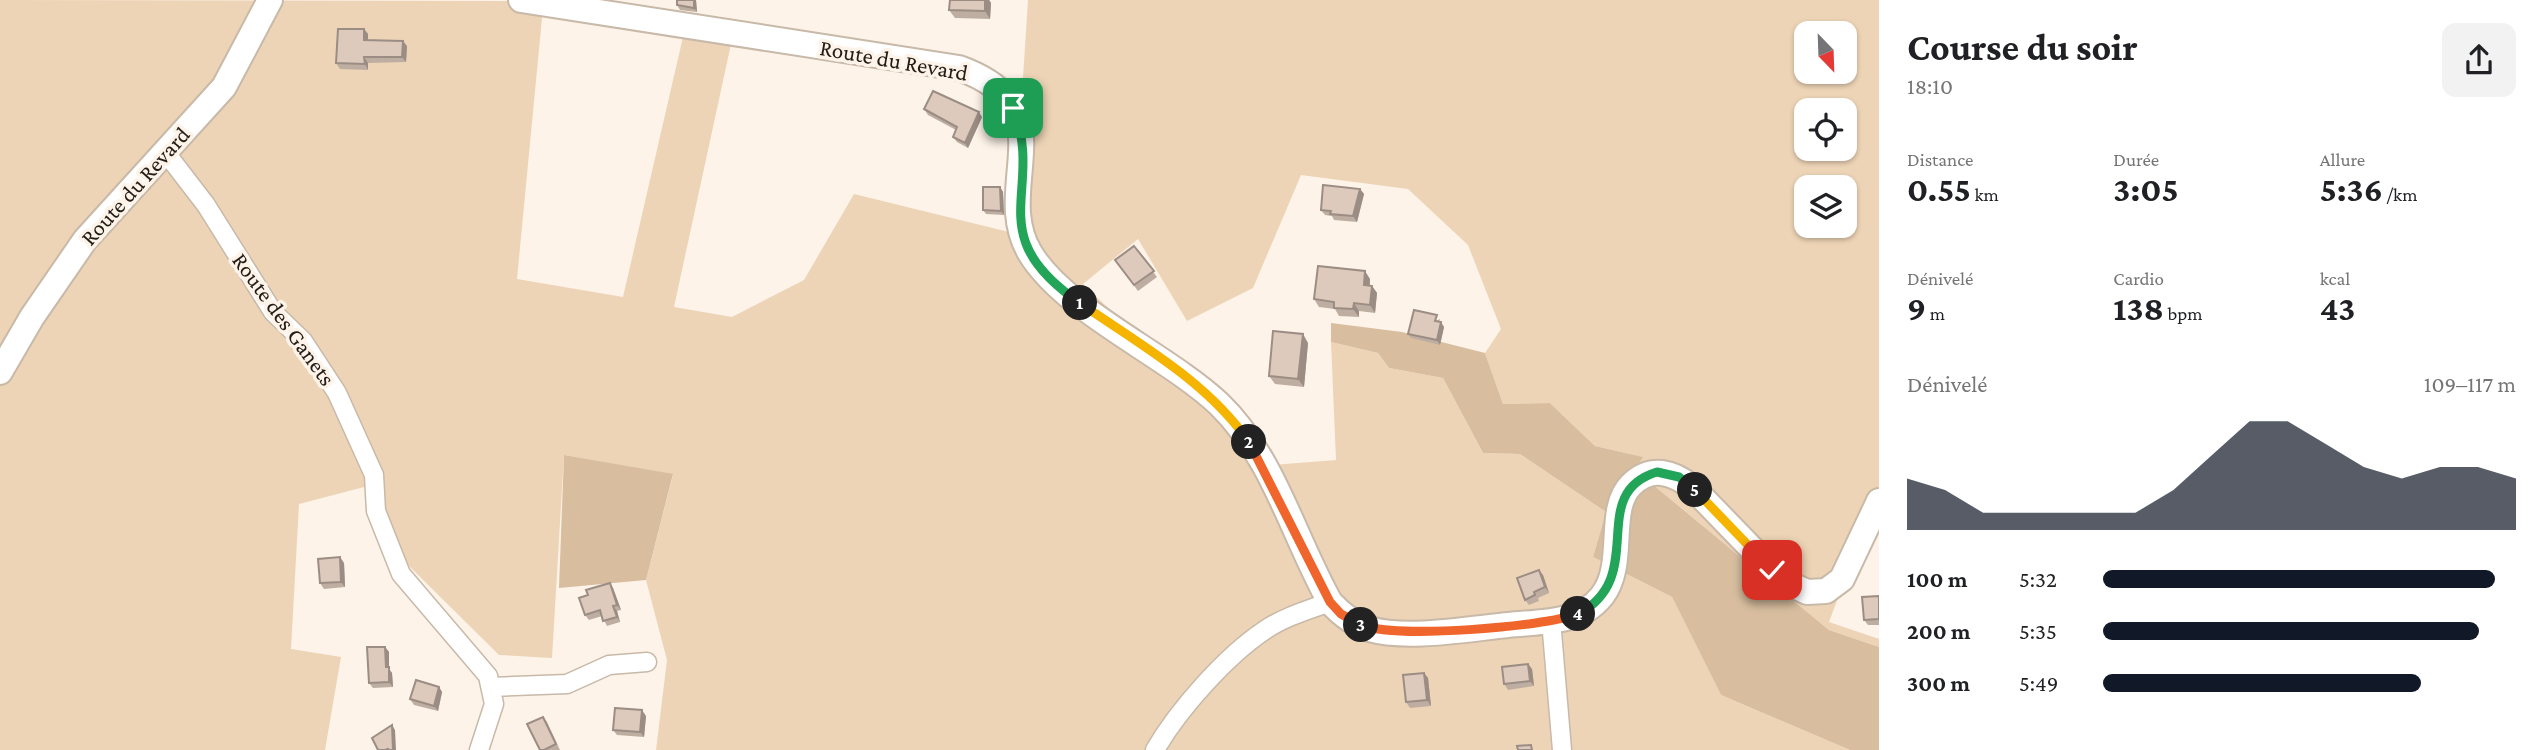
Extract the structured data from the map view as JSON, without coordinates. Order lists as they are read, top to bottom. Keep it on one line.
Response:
{"streets":{"main road":["Route du Revard"],"street":["Route des Ganets"]},"crossings":[["Route du Revard","Route des Ganets"]],"north":"bottom right","page":{"heading":["Course du soir","18:10"],"stats":[["Distance","0.55 km"],["Durée","3:05"],["Allure","5:36 /km"],["Dénivelé","9 m"],["Cardio","138 bpm"],["kcal","43"]],"pins":["1","2","5","4","3"],"chart":["Dénivelé","109–117 m"],"list":[{"name":"100 m","note":"5:32"},{"name":"200 m","note":"5:35"},{"name":"300 m","note":"5:49"}]}}
